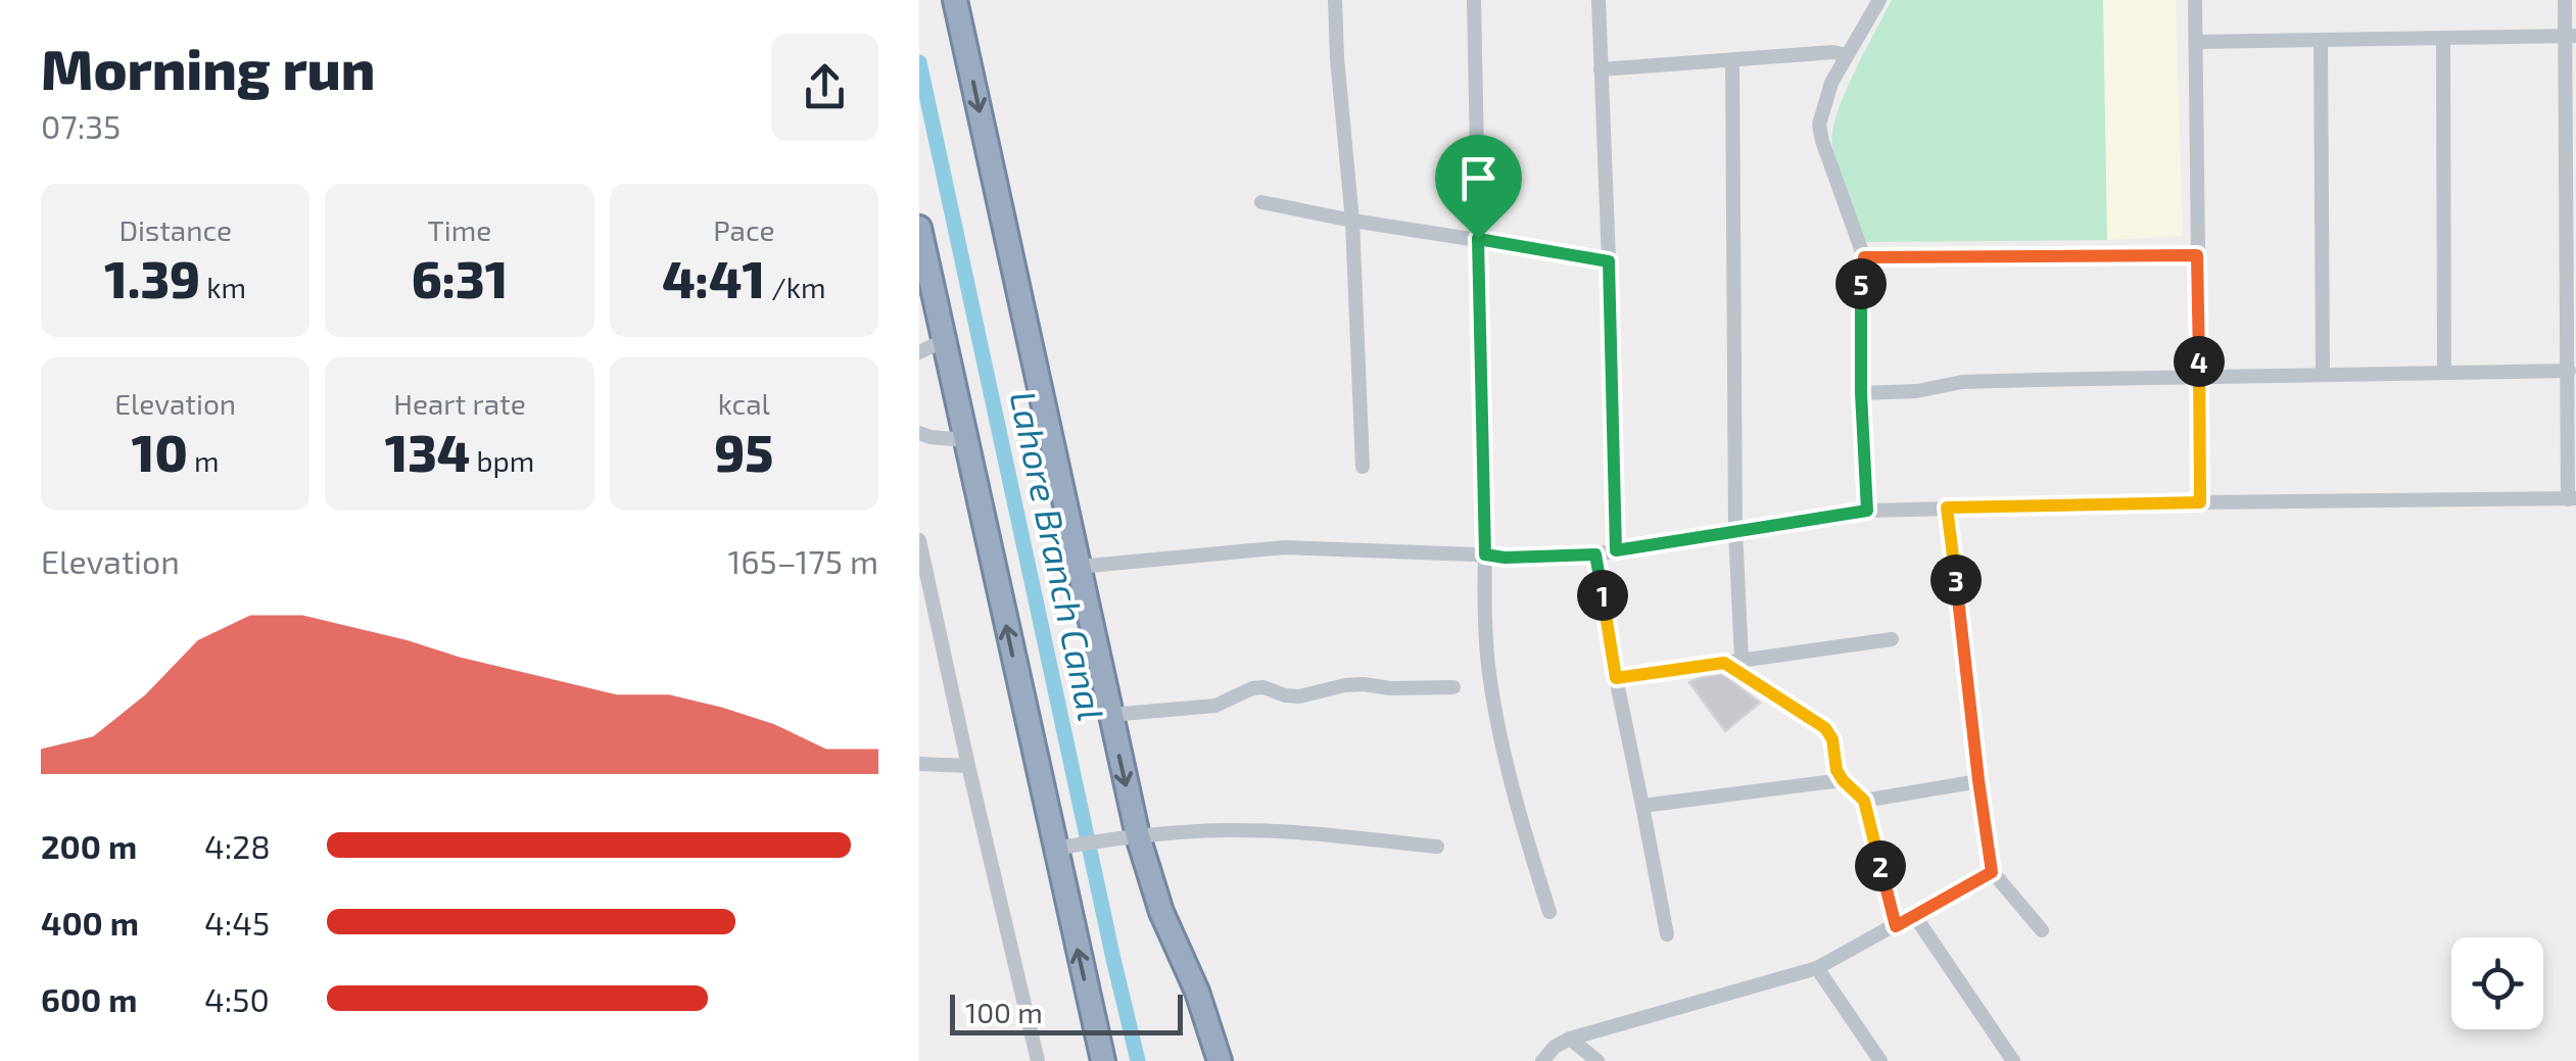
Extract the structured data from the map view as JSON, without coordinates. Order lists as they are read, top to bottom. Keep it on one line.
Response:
{"water":["Lahore Branch Canal"],"scale_bar":"100 m","page":{"heading":["Morning run","07:35"],"stats":[["Distance","1.39 km"],["Time","6:31"],["Pace","4:41 /km"],["Elevation","10 m"],["Heart rate","134 bpm"],["kcal","95"]],"pins":["5","4","3","1","2"],"chart":["Elevation","165–175 m"],"list":[{"name":"200 m","note":"4:28"},{"name":"400 m","note":"4:45"},{"name":"600 m","note":"4:50"}],"scale":"100 m"}}
